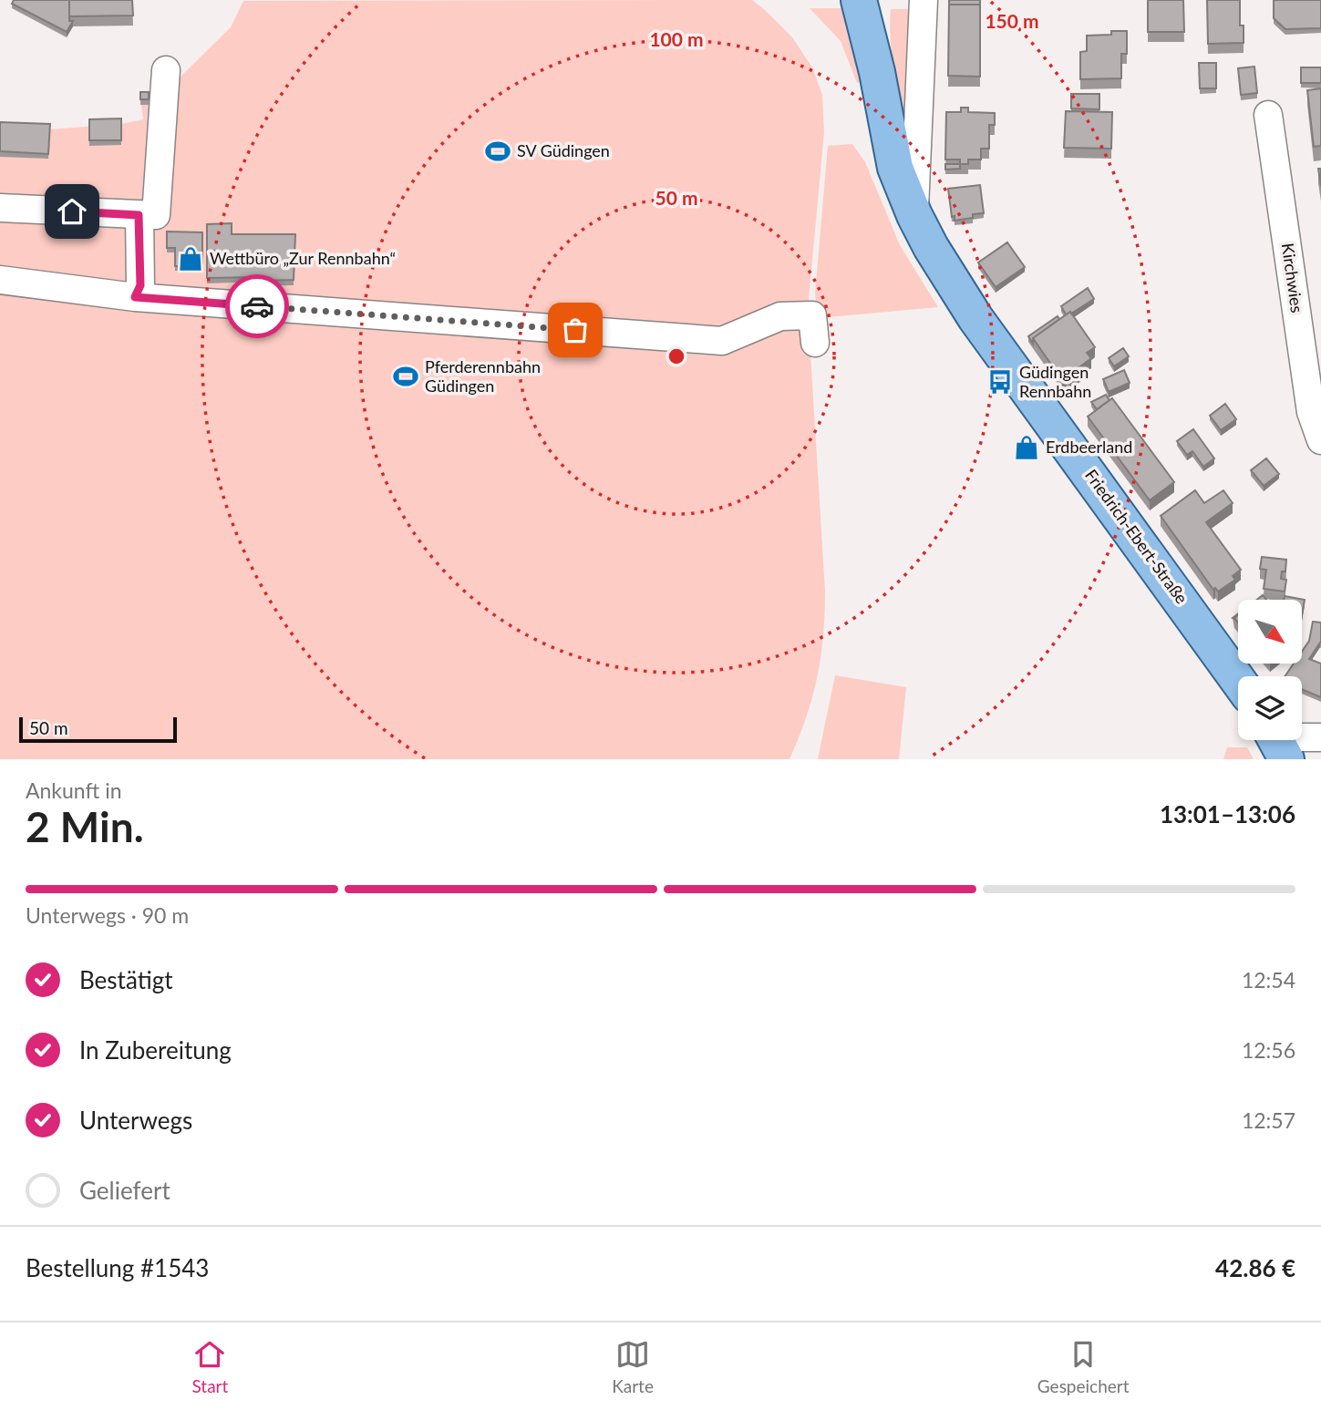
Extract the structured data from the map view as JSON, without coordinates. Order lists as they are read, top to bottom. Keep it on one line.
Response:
{"streets":{"main road":["Friedrich-Ebert-Straße"],"street":["Kirchwies"]},"places":{"sports":["SV Güdingen","Pferderennbahn Güdingen"],"shop":["Wettbüro „Zur Rennbahn“","Erdbeerland"],"bus stop":["Güdingen Rennbahn"]},"scale_bar":"50 m","north":"bottom right","page":{"scale":"50 m","heading":["2 Min.","Ankunft in","13:01–13:06"],"panel":["Bestellung #1543","42.86 €"],"bar":"Unterwegs · 90 m","list":[["Bestätigt","12:54"],["In Zubereitung","12:56"],["Unterwegs","12:57"],"Geliefert"],"tabs":["Start","Karte","Gespeichert"]},"rings":["150 m","100 m","50 m"]}
